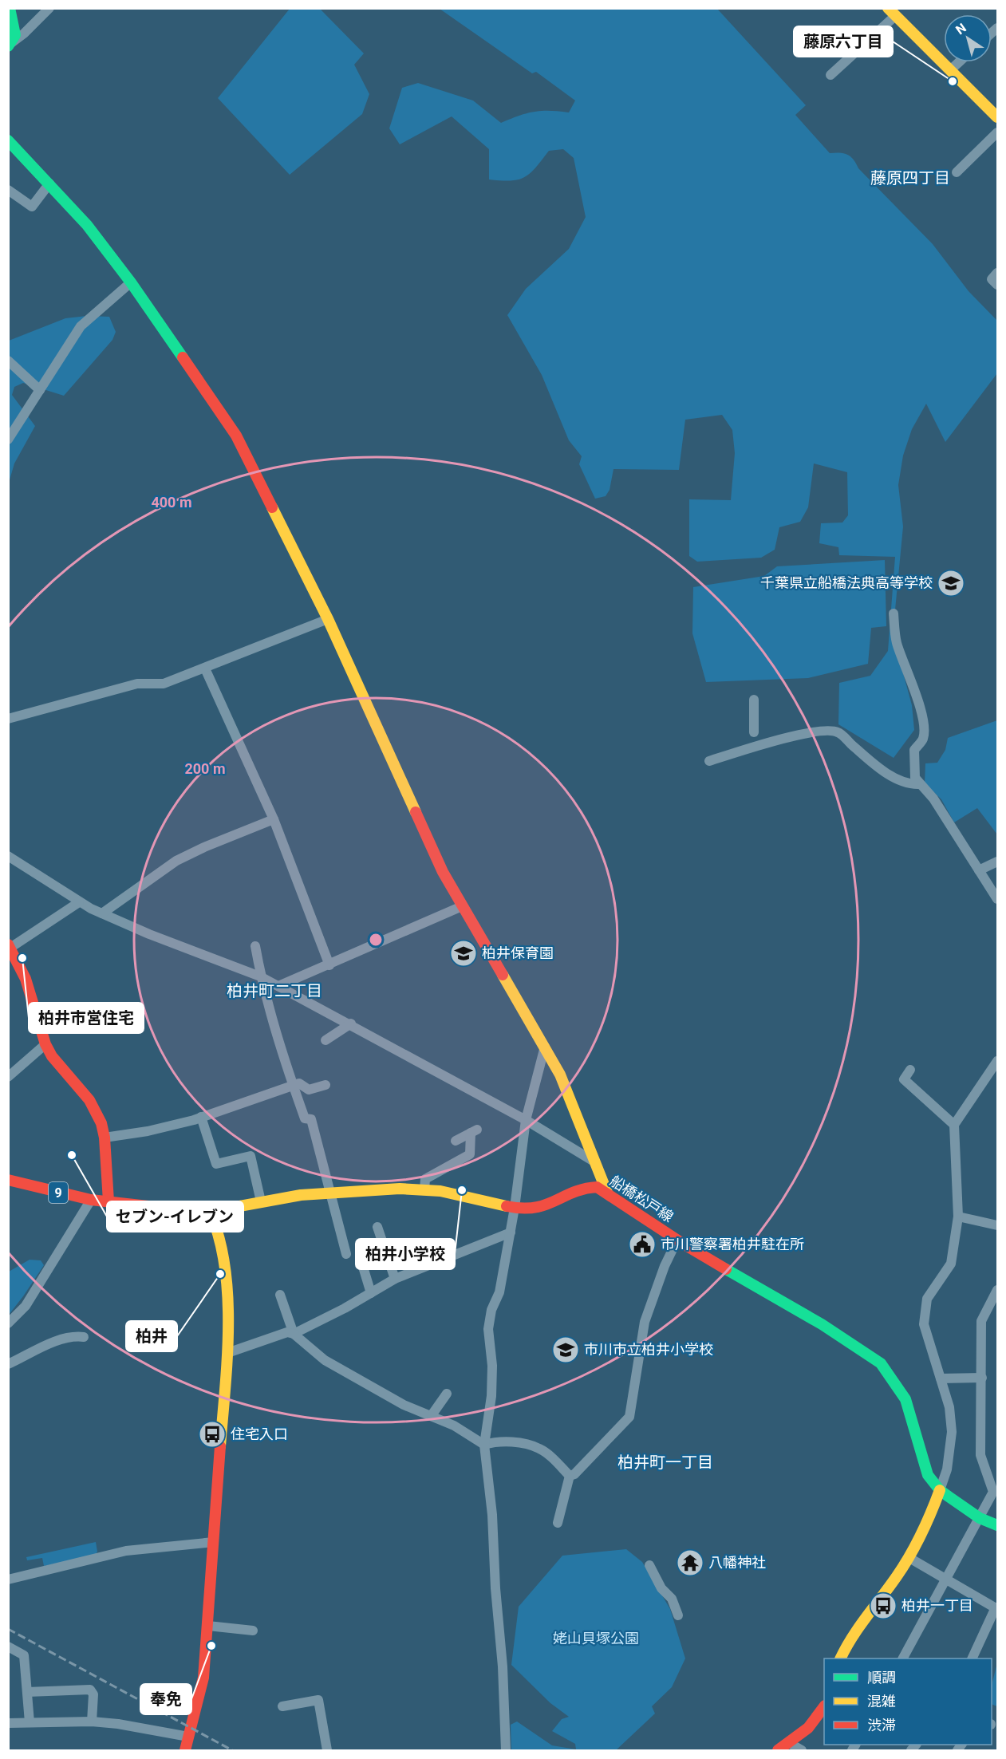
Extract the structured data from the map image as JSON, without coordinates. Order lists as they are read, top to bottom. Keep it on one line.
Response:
{"streets":{"street":["9","船橋松戸線"]},"districts":["藤原四丁目","柏井町二丁目","柏井町一丁目"],"parks":["姥山貝塚公園"],"places":{"other":["藤原六丁目","柏井市営住宅","セブン-イレブン","柏井小学校","柏井","奉免"],"school or university":["千葉県立船橋法典高等学校","柏井保育園","市川市立柏井小学校"],"public building":["市川警察署柏井駐在所"],"bus stop":["住宅入口","柏井一丁目"],"temple":["八幡神社"]},"legend":["順調","混雑","渋滞"],"north":"top left","rings":["400 m","200 m"]}
